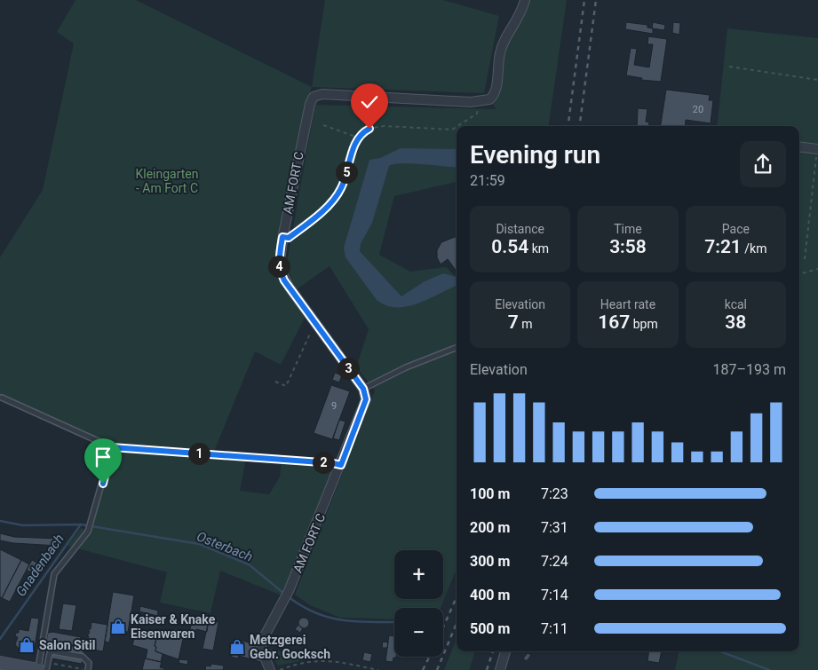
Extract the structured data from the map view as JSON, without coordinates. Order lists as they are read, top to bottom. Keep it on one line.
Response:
{"streets":{"street":["AM FORT C"]},"water":["Osterbach","Gnadenbach"],"parks":["Kleingarten - Am Fort C"],"places":{"shop":["Kaiser & Knake Eisenwaren","Salon Sitil","Metzgerei Gebr. Gocksch"]},"house_numbers":["20","9"],"page":{"heading":["Evening run","21:59"],"pins":["5","4","3","1","2"],"stats":[["Distance","0.54 km"],["Time","3:58"],["Pace","7:21 /km"],["Elevation","7 m"],["Heart rate","167 bpm"],["kcal","38"]],"chart":["Elevation","187–193 m"],"list":[{"name":"100 m","note":"7:23"},{"name":"200 m","note":"7:31"},{"name":"300 m","note":"7:24"},{"name":"400 m","note":"7:14"},{"name":"500 m","note":"7:11"}],"map_buttons":["+","−"]}}
